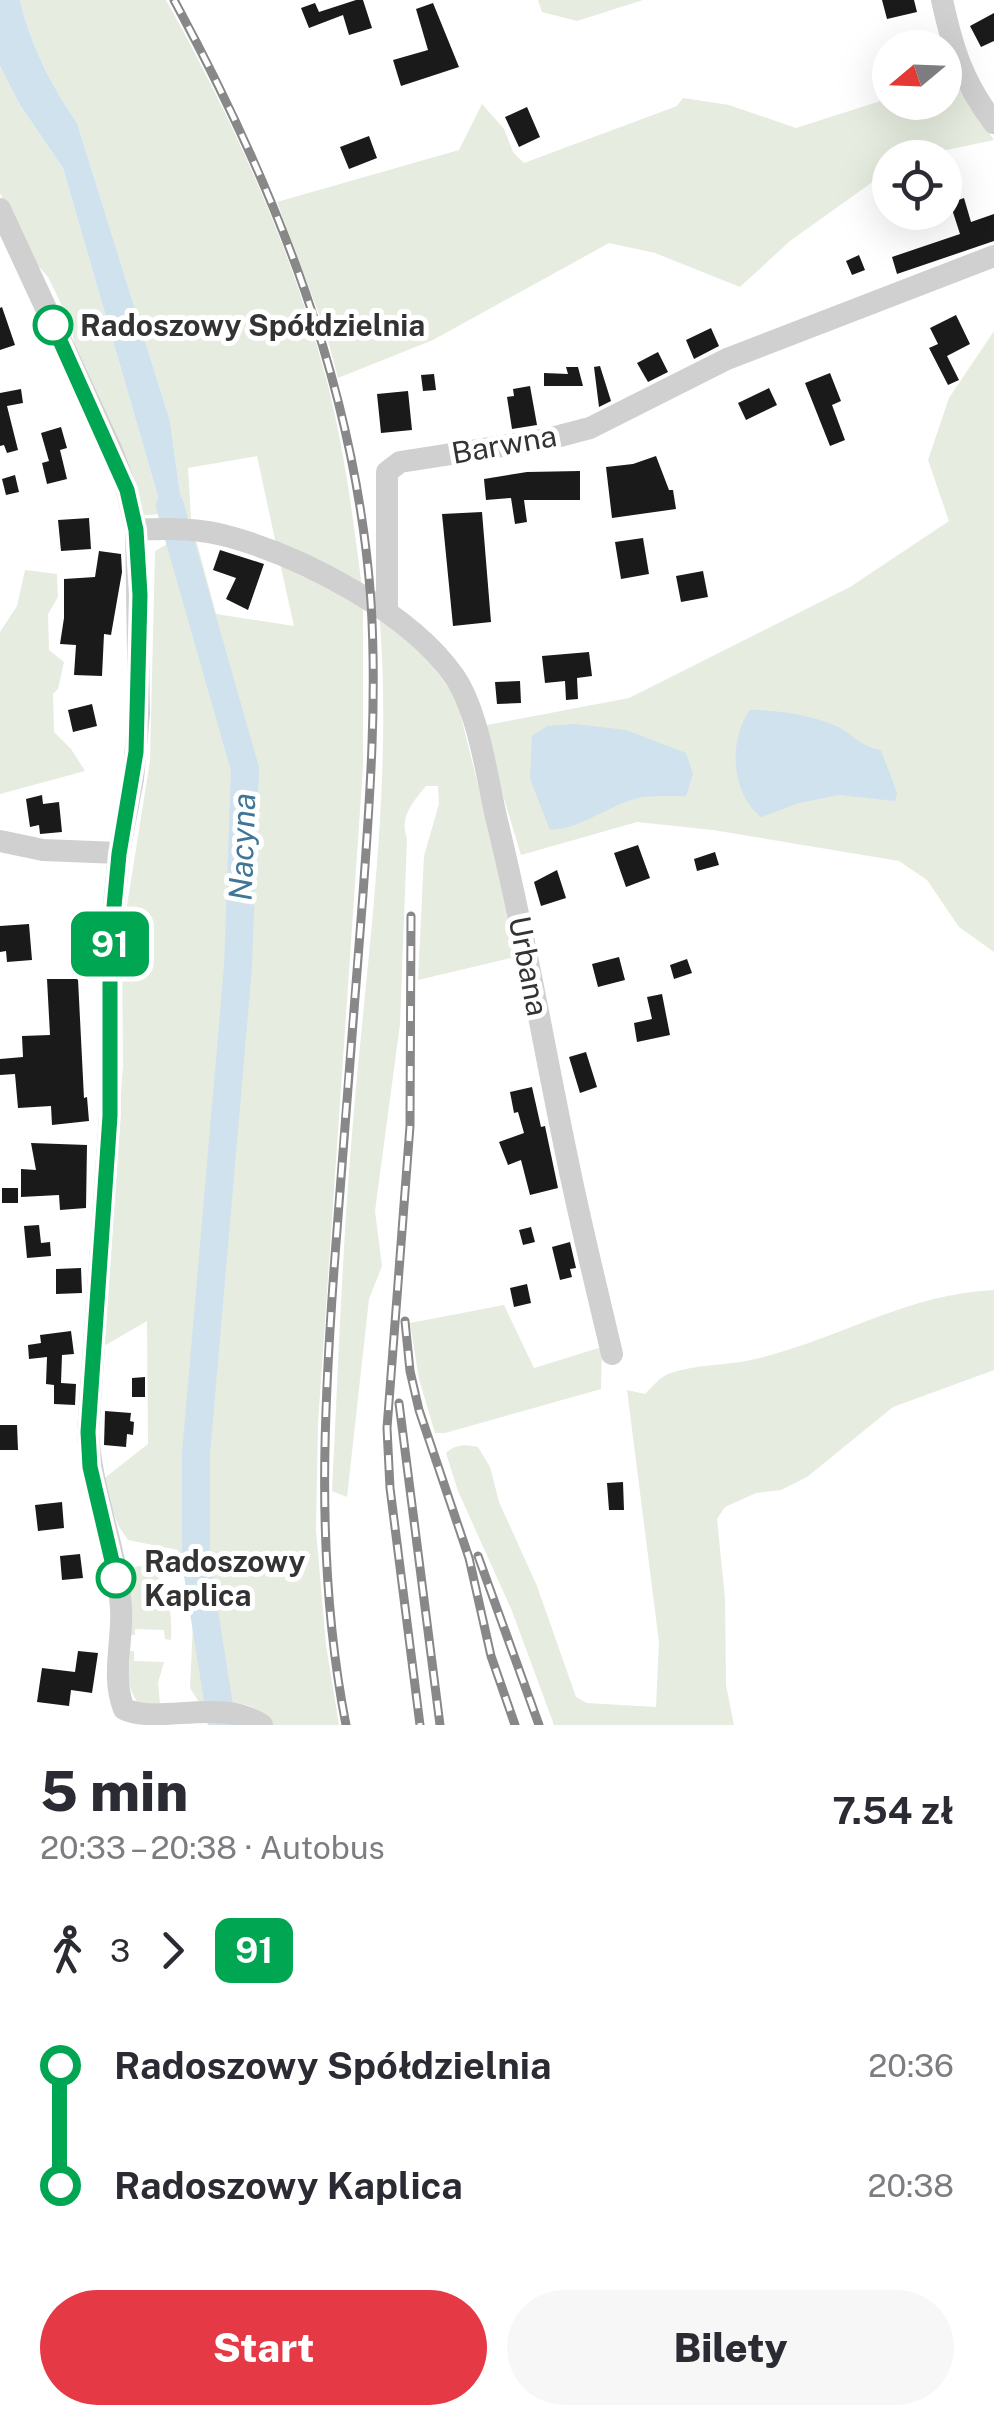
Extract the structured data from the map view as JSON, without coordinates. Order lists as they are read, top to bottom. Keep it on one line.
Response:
{"streets":{"street":["Barwna","Urbana"]},"crossings":[["Barwna","Urbana"]],"water":["Nacyna"],"places":["Radoszowy Spółdzielnia","Radoszowy Kaplica"],"lines":["bus line 91"],"north":"left","page":{"on_map":"91","heading":["5 min","20:33 – 20:38 · Autobus","7.54 zł"],"legs":["3","91"],"list":[{"name":"Radoszowy Spółdzielnia","value":"20:36"},{"name":"Radoszowy Kaplica","value":"20:38"}],"buttons":["Start","Bilety"]}}
